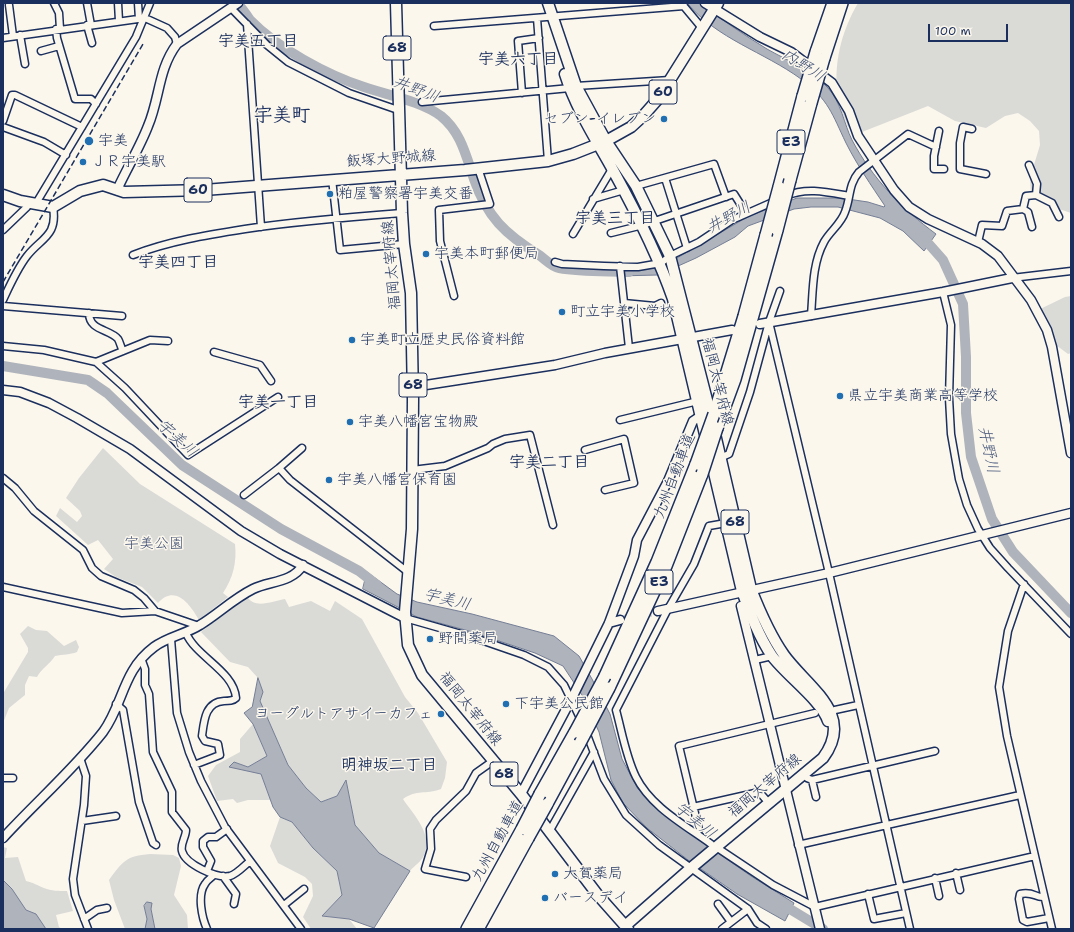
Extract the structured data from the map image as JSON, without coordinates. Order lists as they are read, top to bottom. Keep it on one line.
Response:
{"streets":{"highway":["E3","九州自動車道"],"main road":["68","60","飯塚大野城線","福岡太宰府線"]},"crossings":[["飯塚大野城線","福岡太宰府線"]],"districts":["宇美五丁目","宇美六丁目","宇美町","宇美三丁目","宇美四丁目","宇美一丁目","宇美二丁目","明神坂二丁目"],"water":["内野川","井野川","宇美川"],"parks":["宇美公園"],"places":["セブン-イレブン","宇美","ＪＲ宇美駅","粕屋警察署宇美交番","宇美本町郵便局","町立宇美小学校","宇美町立歴史民俗資料館","県立宇美商業高等学校","宇美八幡宮宝物殿","宇美八幡宮保育園","野間薬局","下宇美公民館","ヨーグルトアサイーカフェ","大賀薬局","バースデイ"],"scale_bar":"100 m"}
